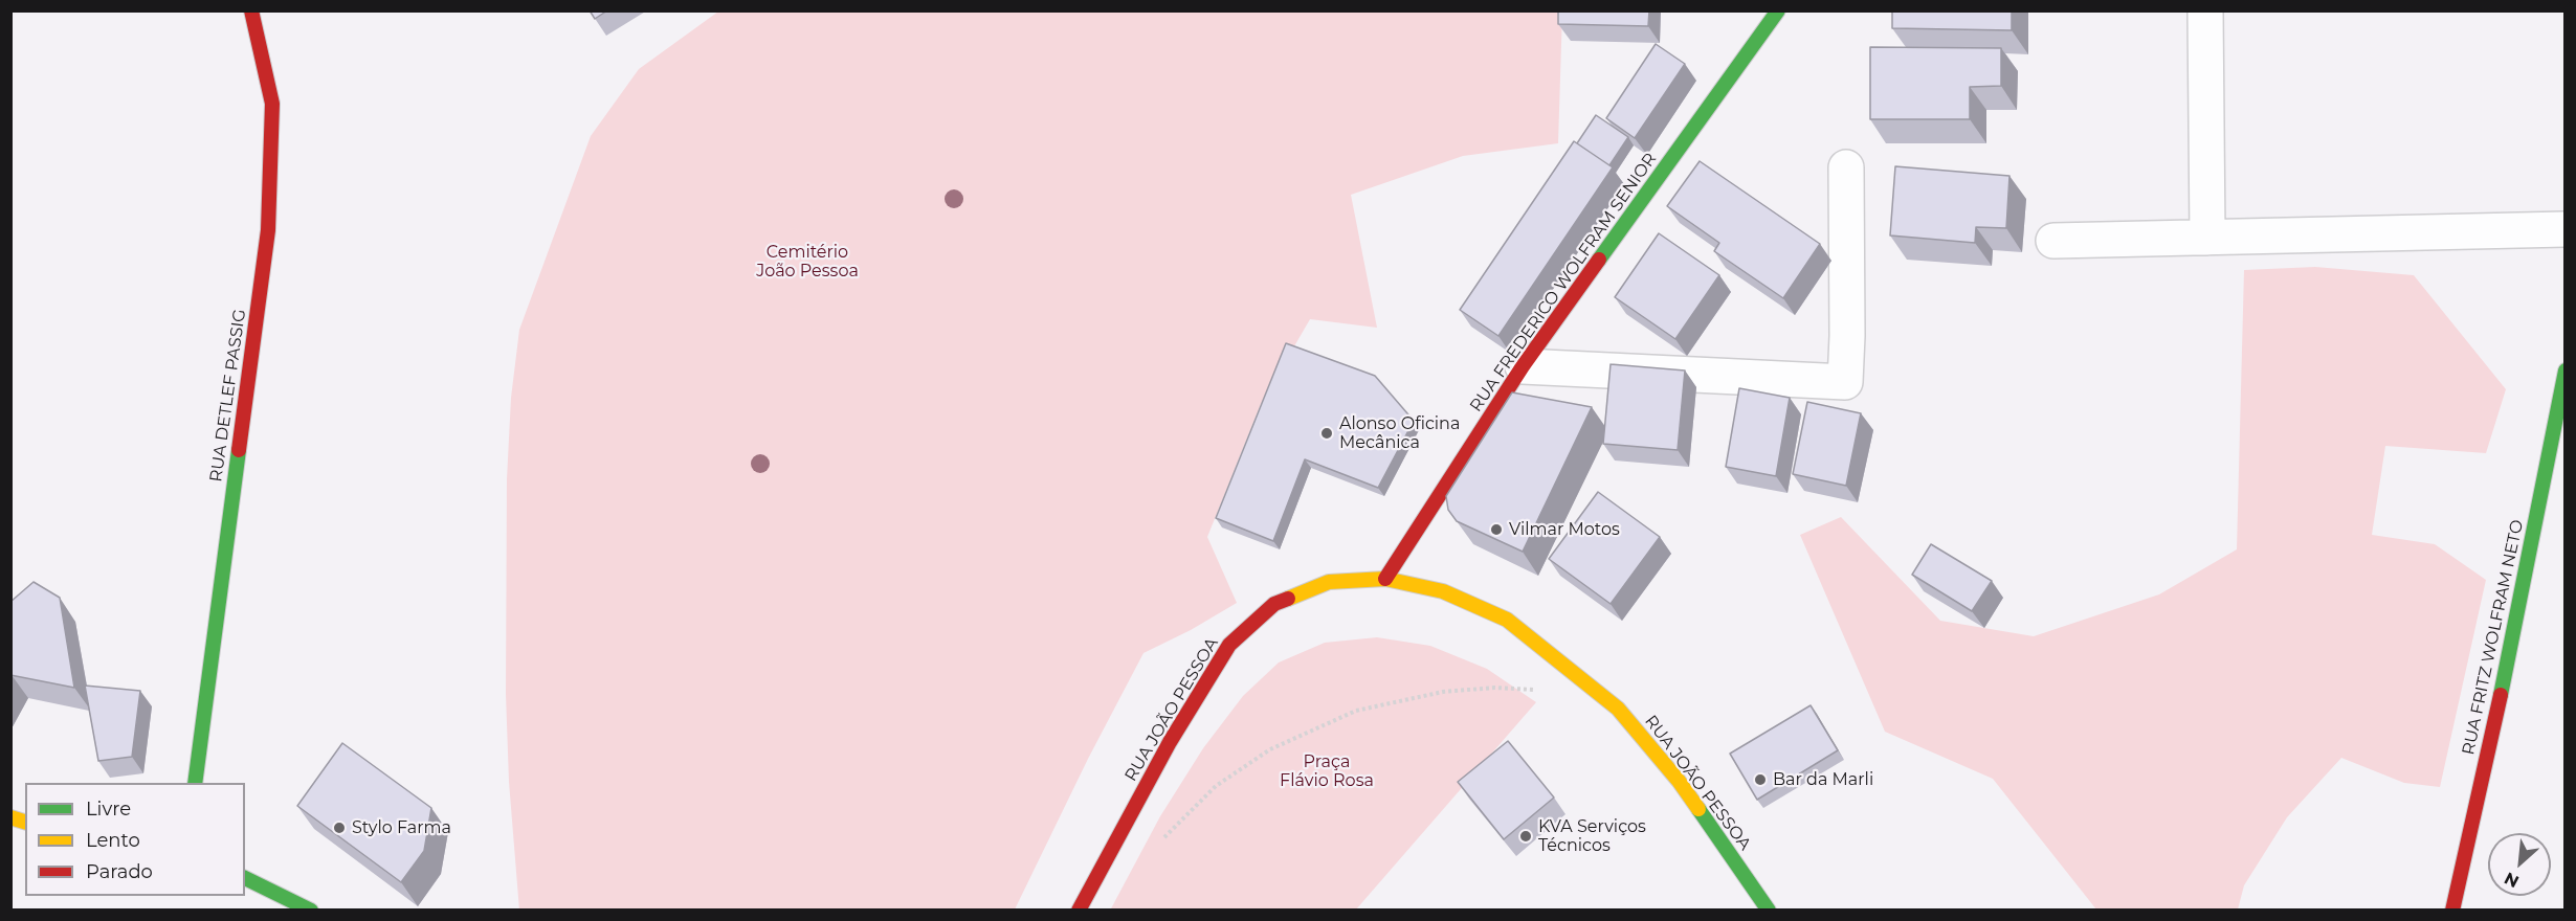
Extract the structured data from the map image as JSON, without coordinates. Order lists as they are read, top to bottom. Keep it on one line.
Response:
{"streets":{"street":["RUA FREDERICO WOLFRAM SENIOR","RUA DETLEF PASSIG","RUA FRITZ WOLFRAM NETO","RUA JOÃO PESSOA"]},"crossings":[["RUA FREDERICO WOLFRAM SENIOR","RUA JOÃO PESSOA"]],"parks":["Cemitério João Pessoa","Praça Flávio Rosa"],"places":["Alonso Oficina Mecânica","Vilmar Motos","Bar da Marli","Stylo Farma","KVA Serviços Técnicos"],"legend":["Livre","Lento","Parado"],"north":"bottom left"}
